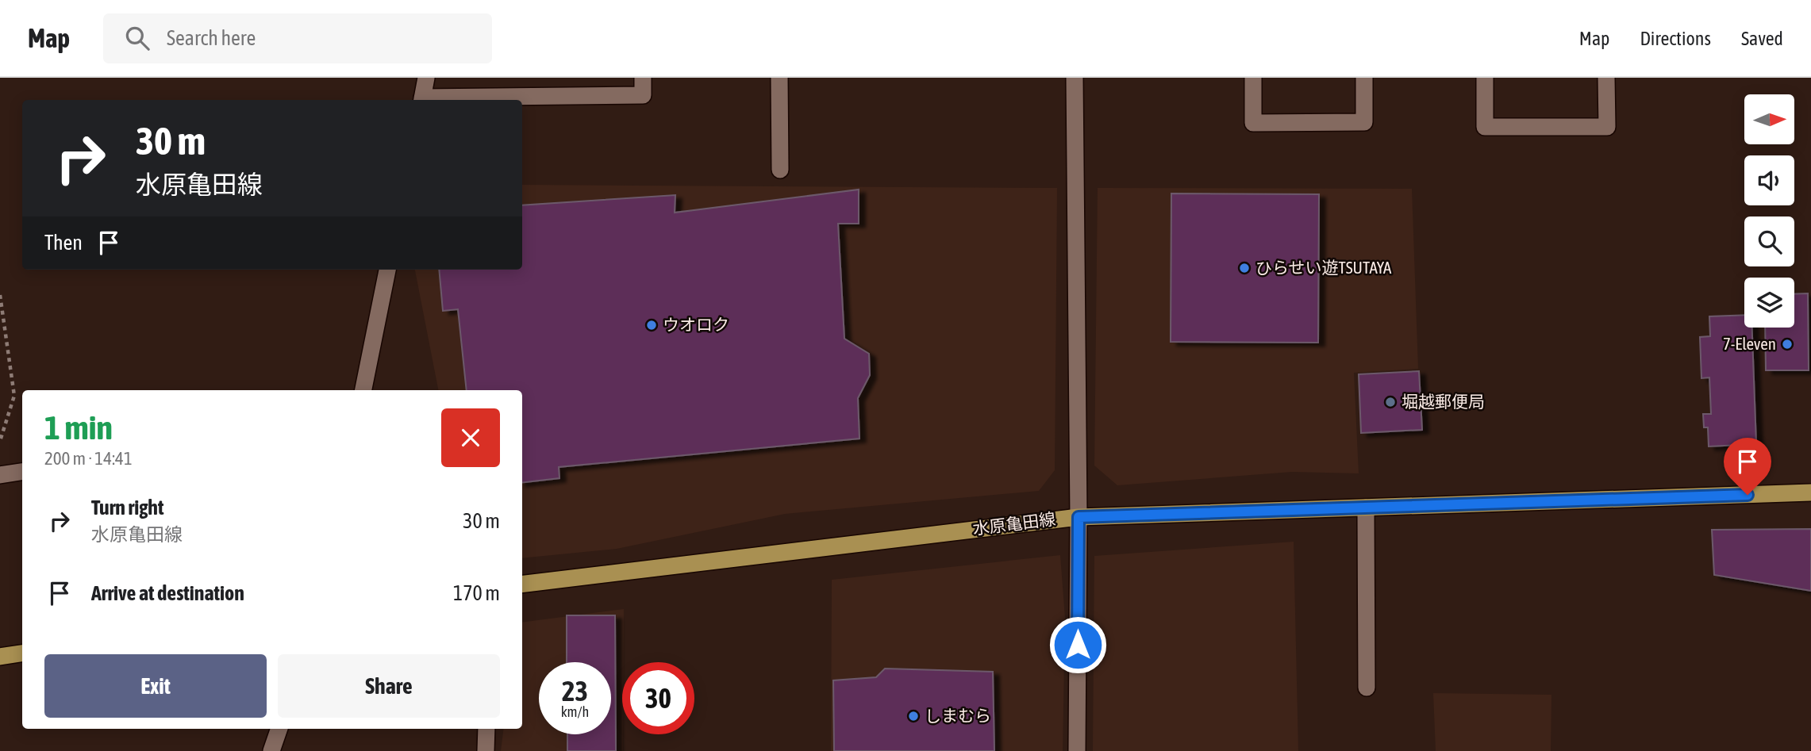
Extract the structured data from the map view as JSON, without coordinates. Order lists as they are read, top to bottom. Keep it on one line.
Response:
{"streets":{"main road":["水原亀田線"]},"places":["ひらせい遊TSUTAYA","ウオロク","7-Eleven","堀越郵便局","しまむら"],"north":"right","page":{"header":"Map","search":"Search here","nav":["Map","Directions","Saved"],"turn":["30 m","水原亀田線"],"then":"Then","heading":["1 min","200 m · 14:41"],"list":[{"name":"Turn right","note":"水原亀田線","value":"30 m"},{"name":"Arrive at destination","value":"170 m"}],"buttons":["Exit","Share"],"speed":"23 km/h","limit":"30"}}
